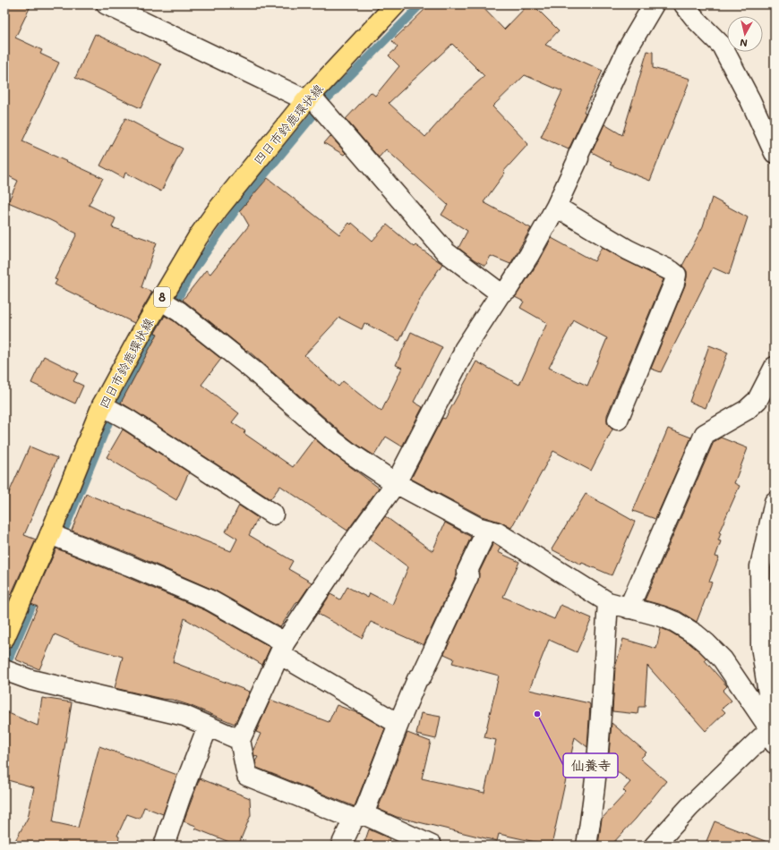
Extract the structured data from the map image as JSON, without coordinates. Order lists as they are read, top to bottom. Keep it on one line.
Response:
{"streets":{"main road":["四日市鈴鹿環状線","8"]},"places":["仙養寺"],"north":"bottom"}
